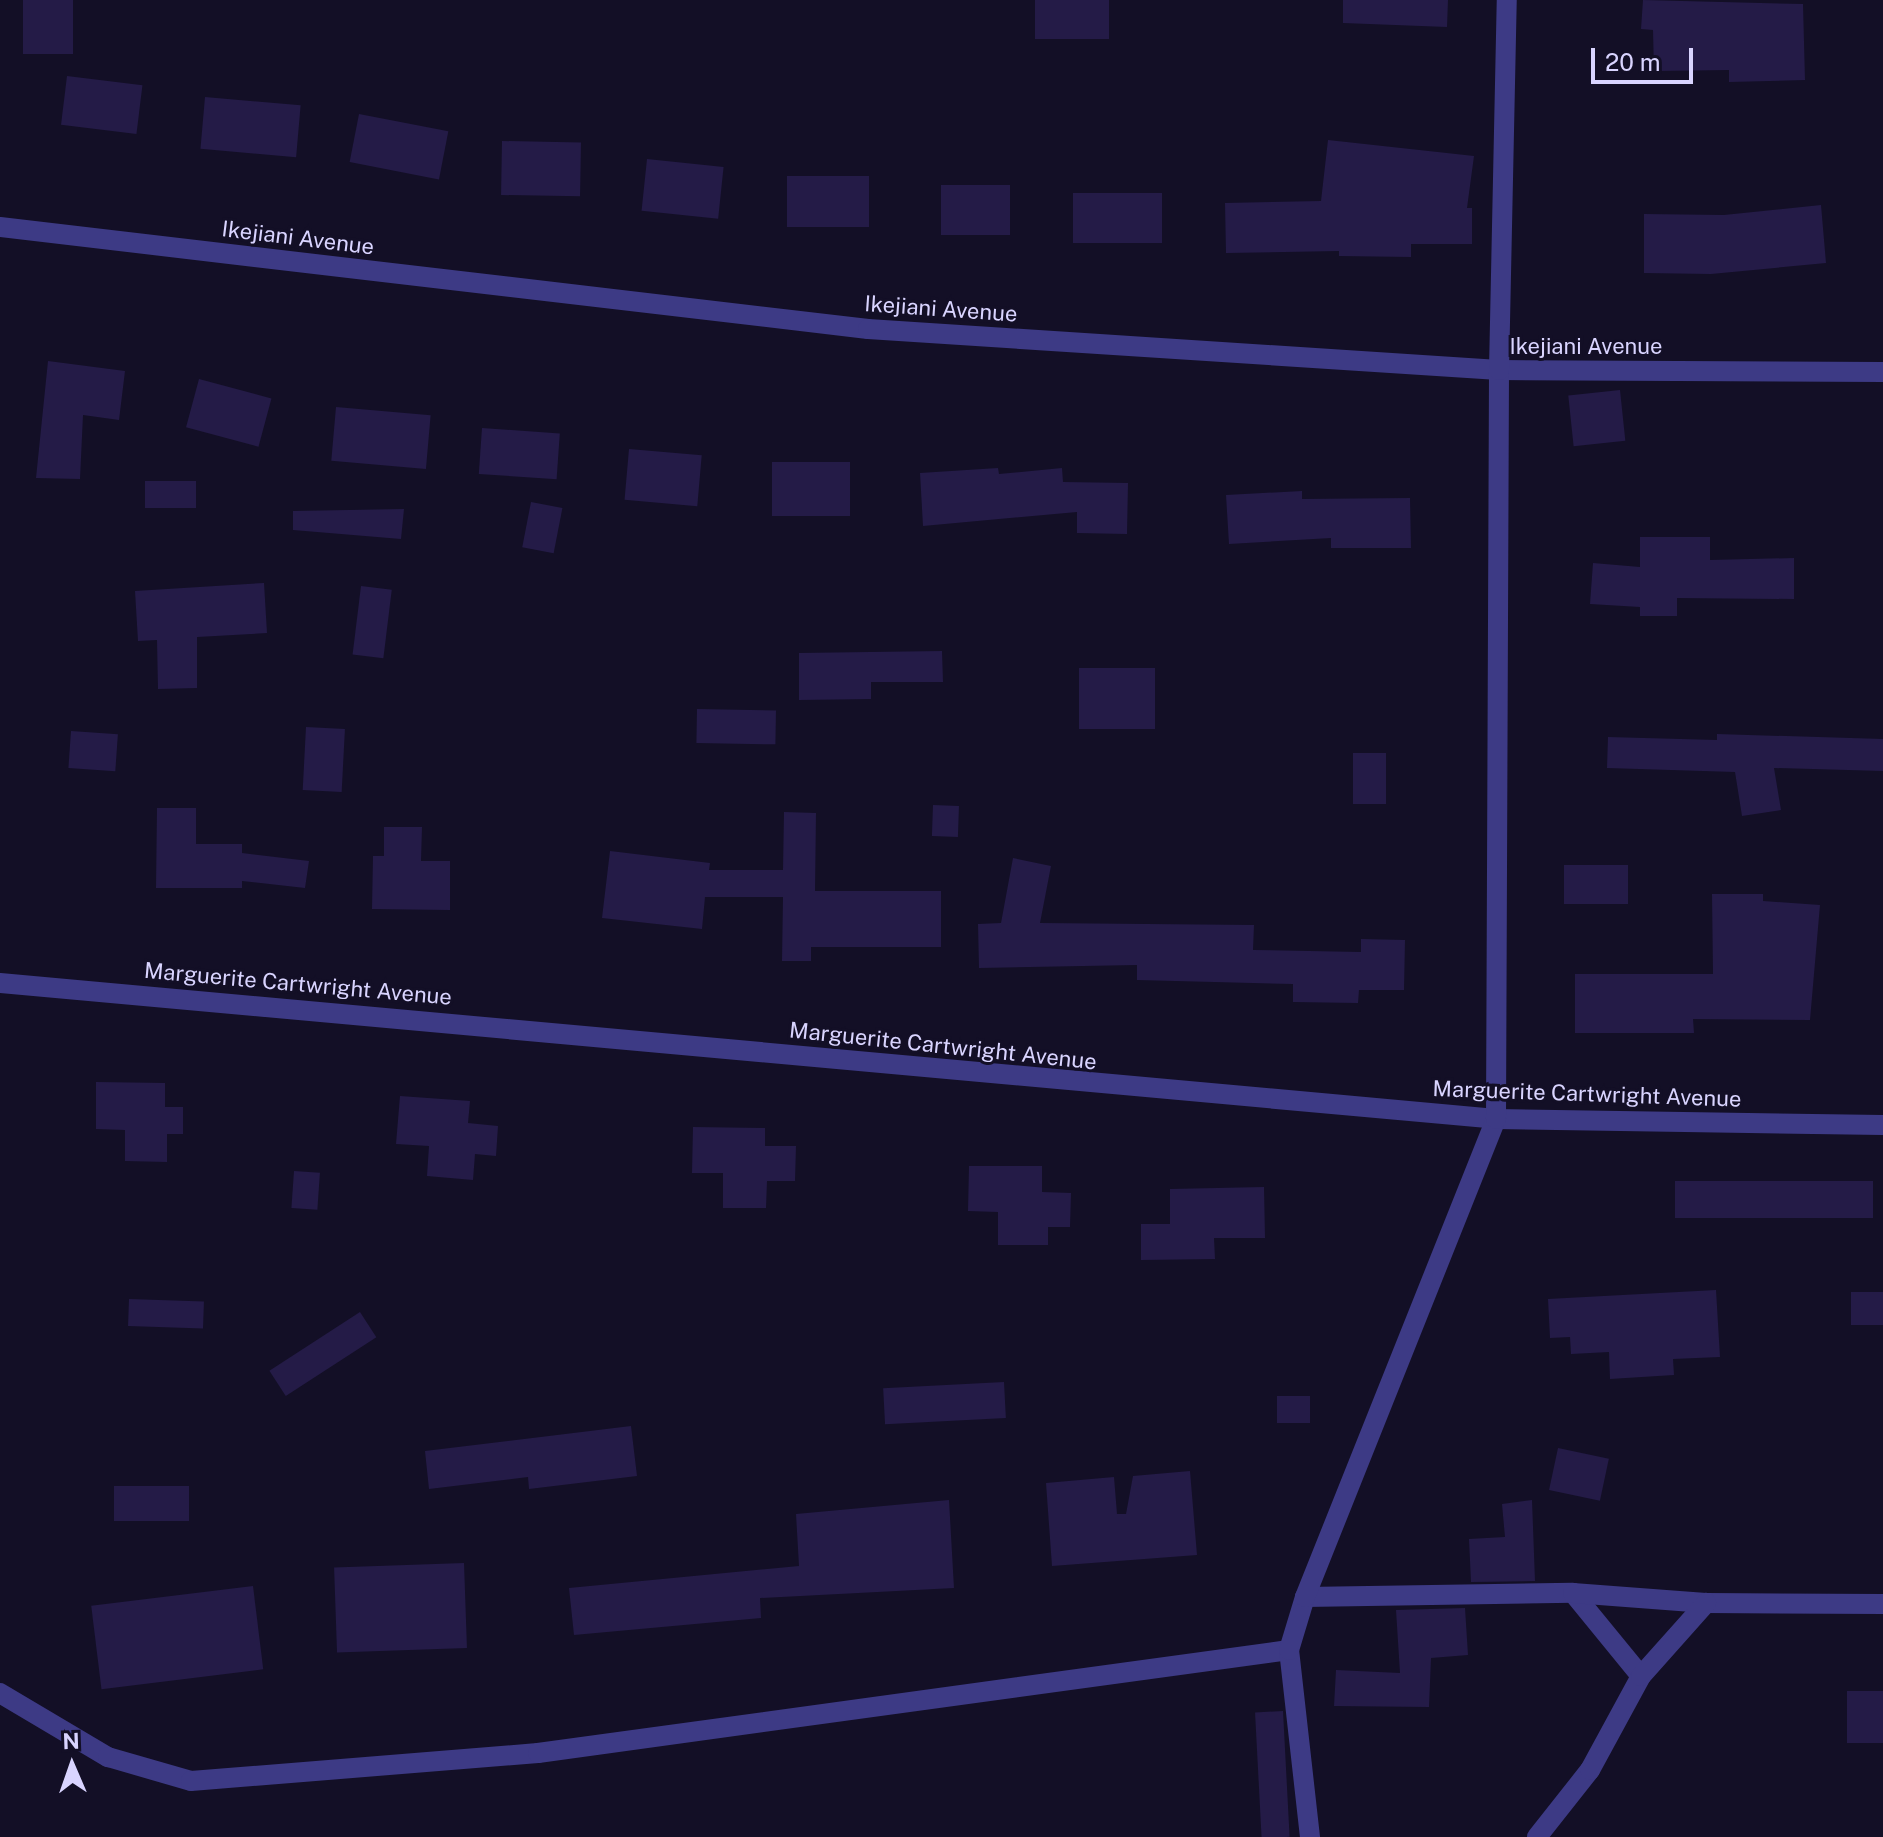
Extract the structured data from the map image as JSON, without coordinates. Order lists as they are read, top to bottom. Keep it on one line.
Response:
{"streets":{"street":["Ikejiani Avenue","Marguerite Cartwright Avenue"]},"scale_bar":"20 m","north":"top"}
